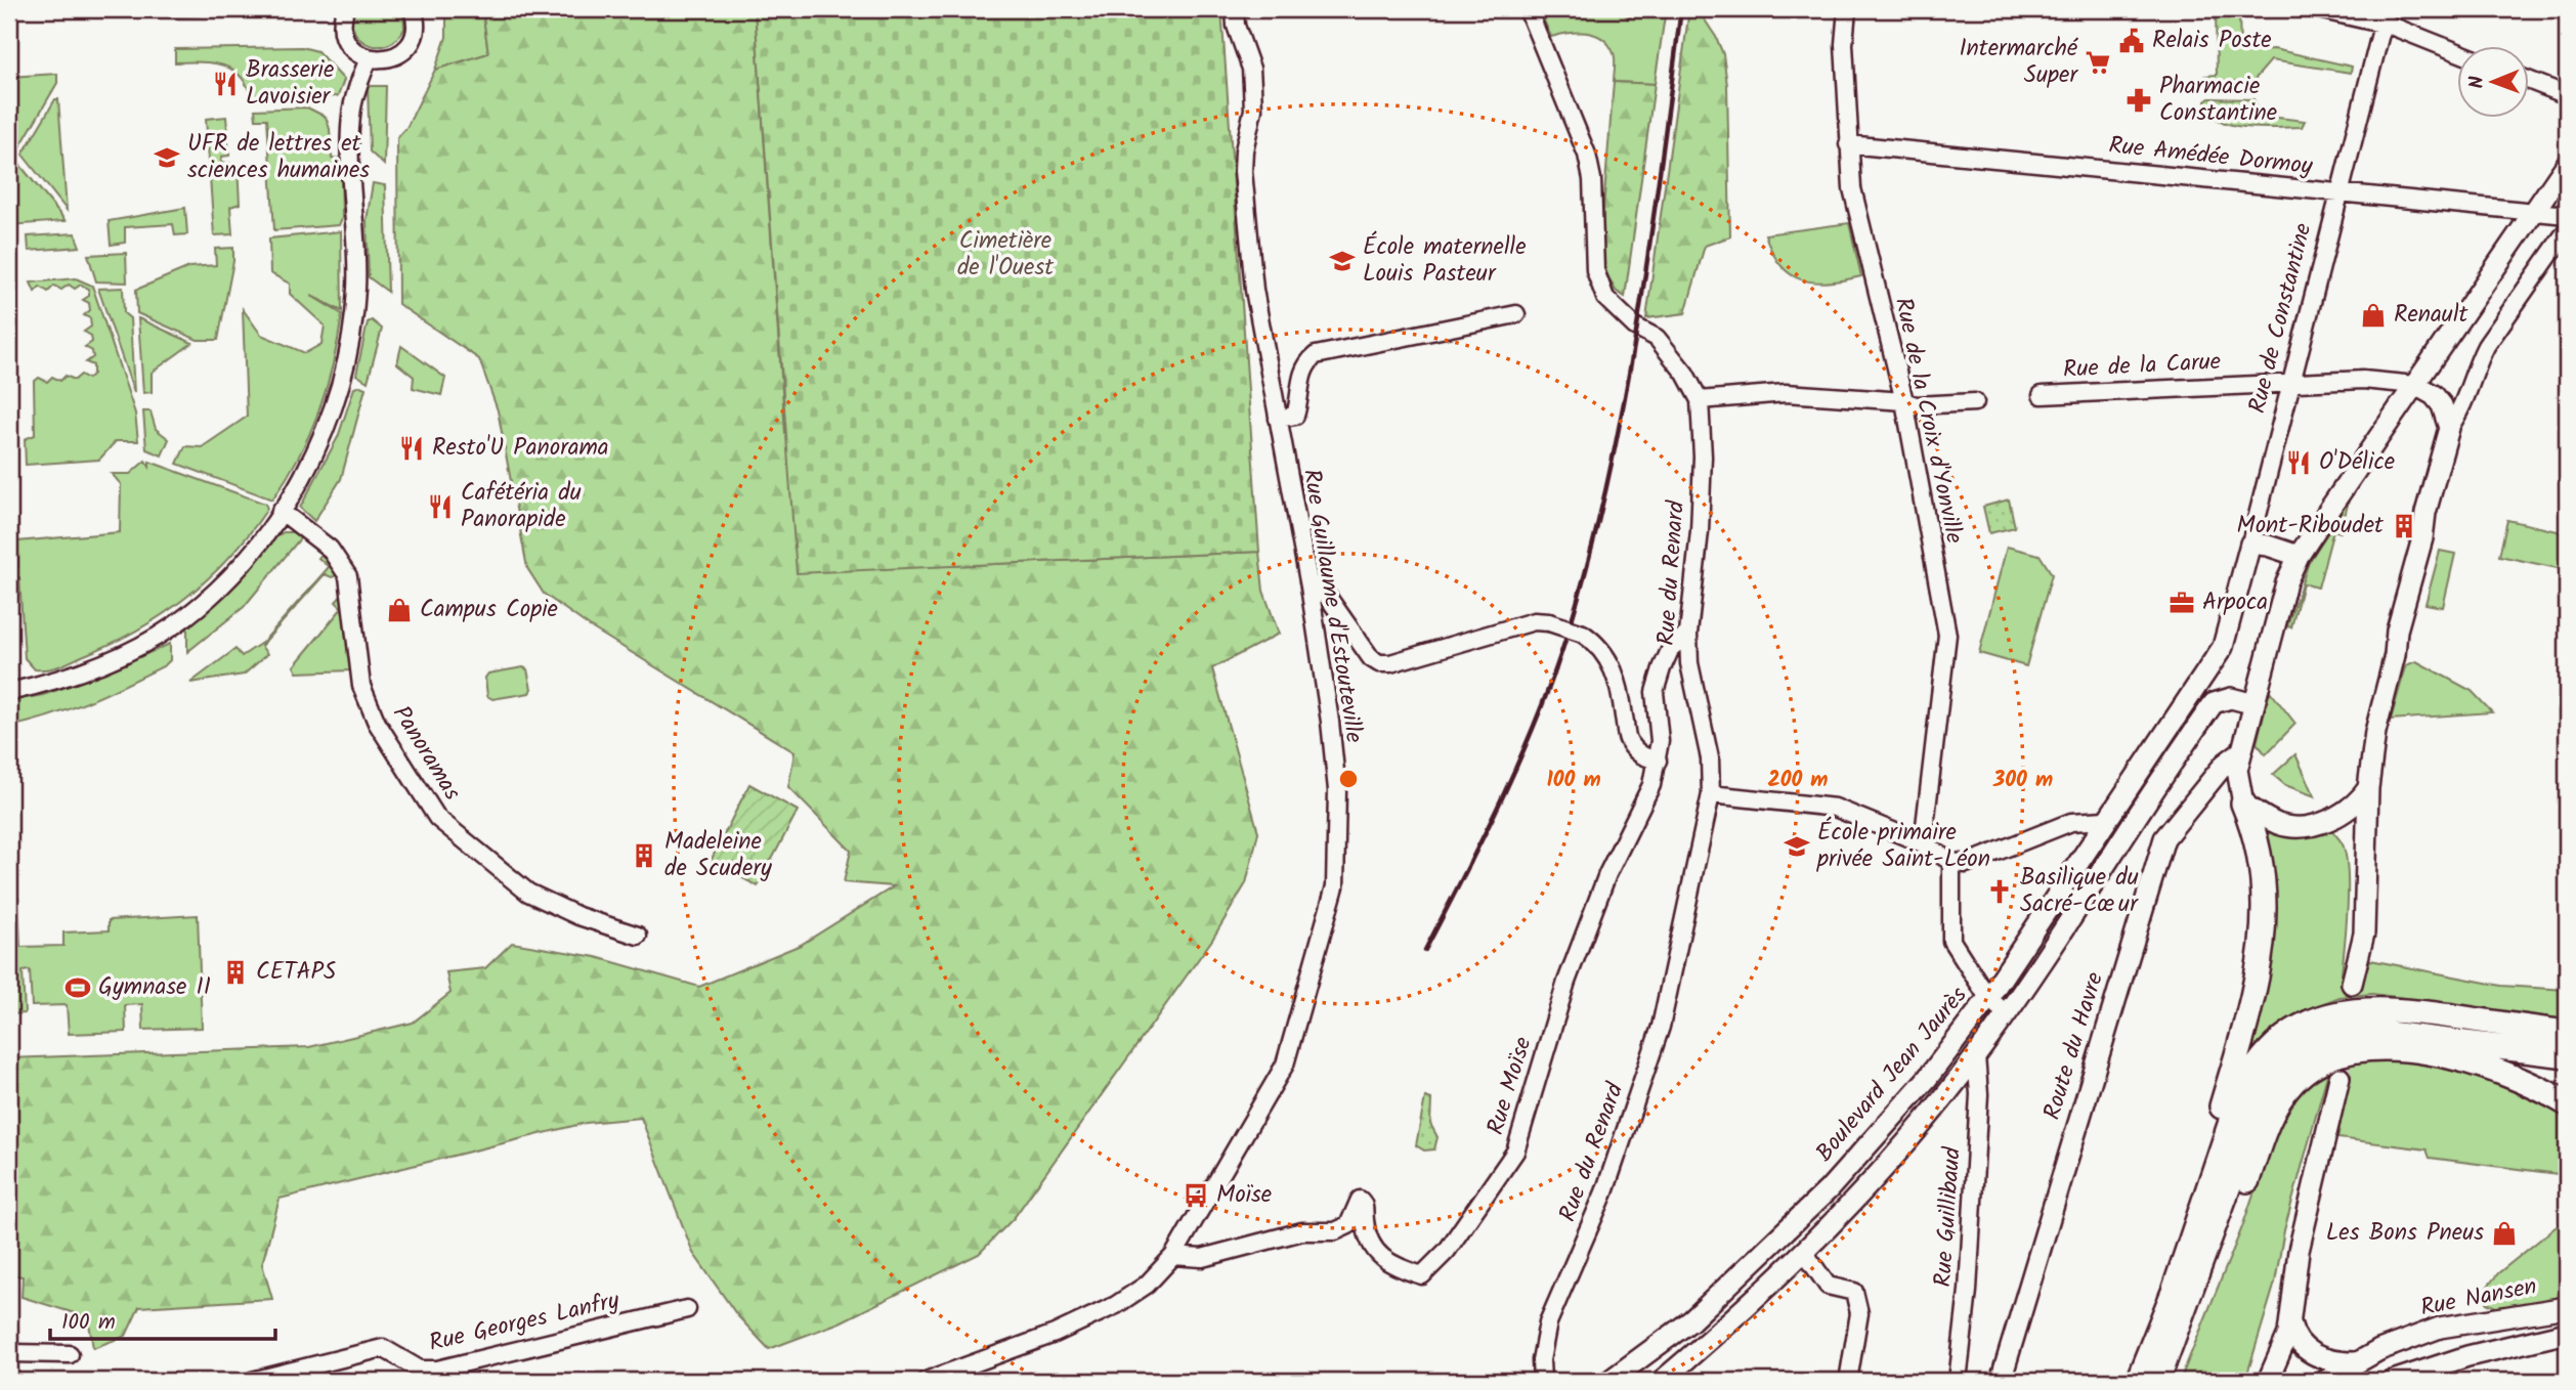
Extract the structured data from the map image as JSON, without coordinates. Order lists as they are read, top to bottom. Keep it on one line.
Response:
{"streets":{"main road":["Rue de Constantine","Route du Havre","Boulevard Jean Jaurès","Rue Nansen"],"street":["Rue Amédée Dormoy","Rue de la Carue","Rue de la Croix d'Yonville","Rue du Renard","Rue Guillaume d'Estouteville","Panoramas","Rue Moïse","Rue Guillibaud","Rue Georges Lanfry"]},"crossings":[["Rue Amédée Dormoy","Rue de Constantine"],["Rue Amédée Dormoy","Rue de la Croix d'Yonville"],["Rue de Constantine","Rue de la Carue"],["Rue de Constantine","Boulevard Jean Jaurès"],["Rue du Renard","Rue Moïse"],["Rue Guillaume d'Estouteville","Rue Moïse"]],"parks":["Cimetière de l'Ouest"],"places":{"public building":["Relais Poste"],"supermarket":["Intermarché Super"],"restaurant":["Brasserie Lavoisier","Resto'U Panorama","O'Délice","Cafétéria du Panorapide"],"pharmacy":["Pharmacie Constantine"],"school or university":["UFR de lettres et sciences humaines","École maternelle Louis Pasteur","École primaire privée Saint-Léon"],"shop":["Renault","Campus Copie","Les Bons Pneus"],"building":["Mont-Riboudet","Madeleine de Scudery","CETAPS"],"office":["Arpoca"],"church":["Basilique du Sacré-Cœur"],"sports":["Gymnase II"],"bus stop":["Moïse"]},"scale_bar":"100 m","north":"left","rings":["100 m","200 m","300 m"]}
